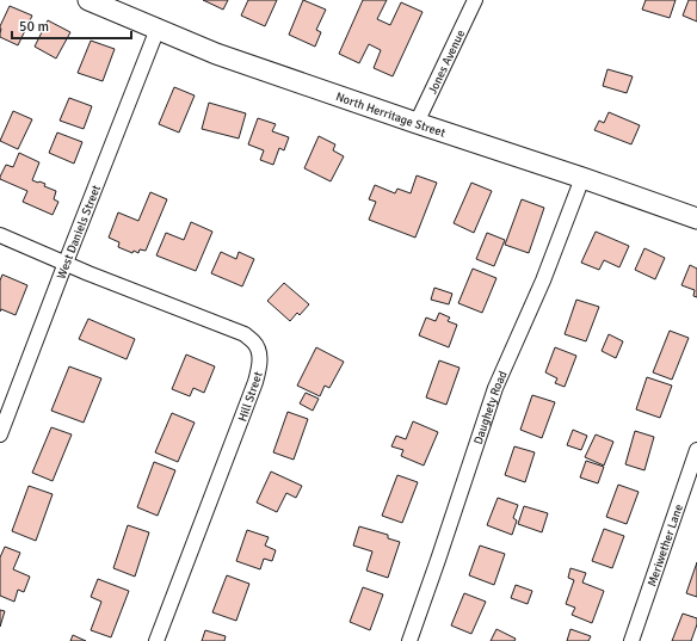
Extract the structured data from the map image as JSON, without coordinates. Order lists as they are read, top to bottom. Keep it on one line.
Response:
{"streets":{"street":["Jones Avenue","North Herritage Street","West Daniels Street","Hill Street","Daughety Road","Meriwether Lane"]},"crossings":[["Jones Avenue","North Herritage Street"],["North Herritage Street","West Daniels Street"],["North Herritage Street","Daughety Road"],["West Daniels Street","Hill Street"]],"scale_bar":"50 m"}
